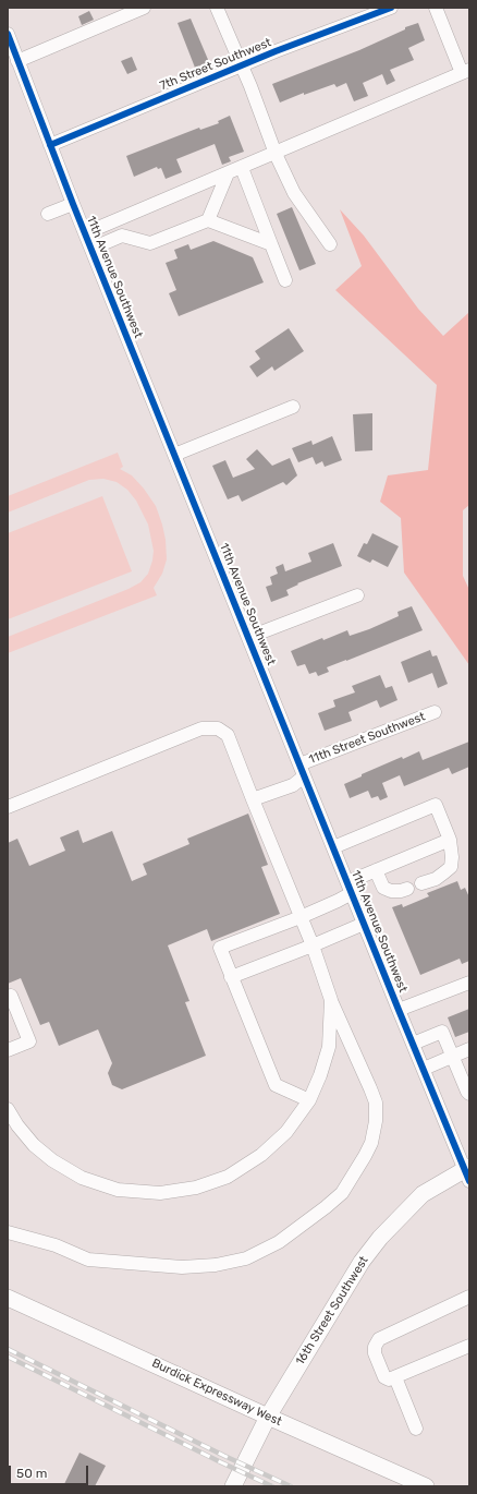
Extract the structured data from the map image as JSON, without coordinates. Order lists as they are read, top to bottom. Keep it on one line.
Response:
{"streets":{"main road":["16th Street Southwest","Burdick Expressway West"],"street":["7th Street Southwest","11th Avenue Southwest","11th Street Southwest"]},"crossings":[["7th Street Southwest","11th Avenue Southwest"],["11th Avenue Southwest","11th Street Southwest"],["11th Avenue Southwest","16th Street Southwest"],["16th Street Southwest","Burdick Expressway West"]],"scale_bar":"50 m"}
